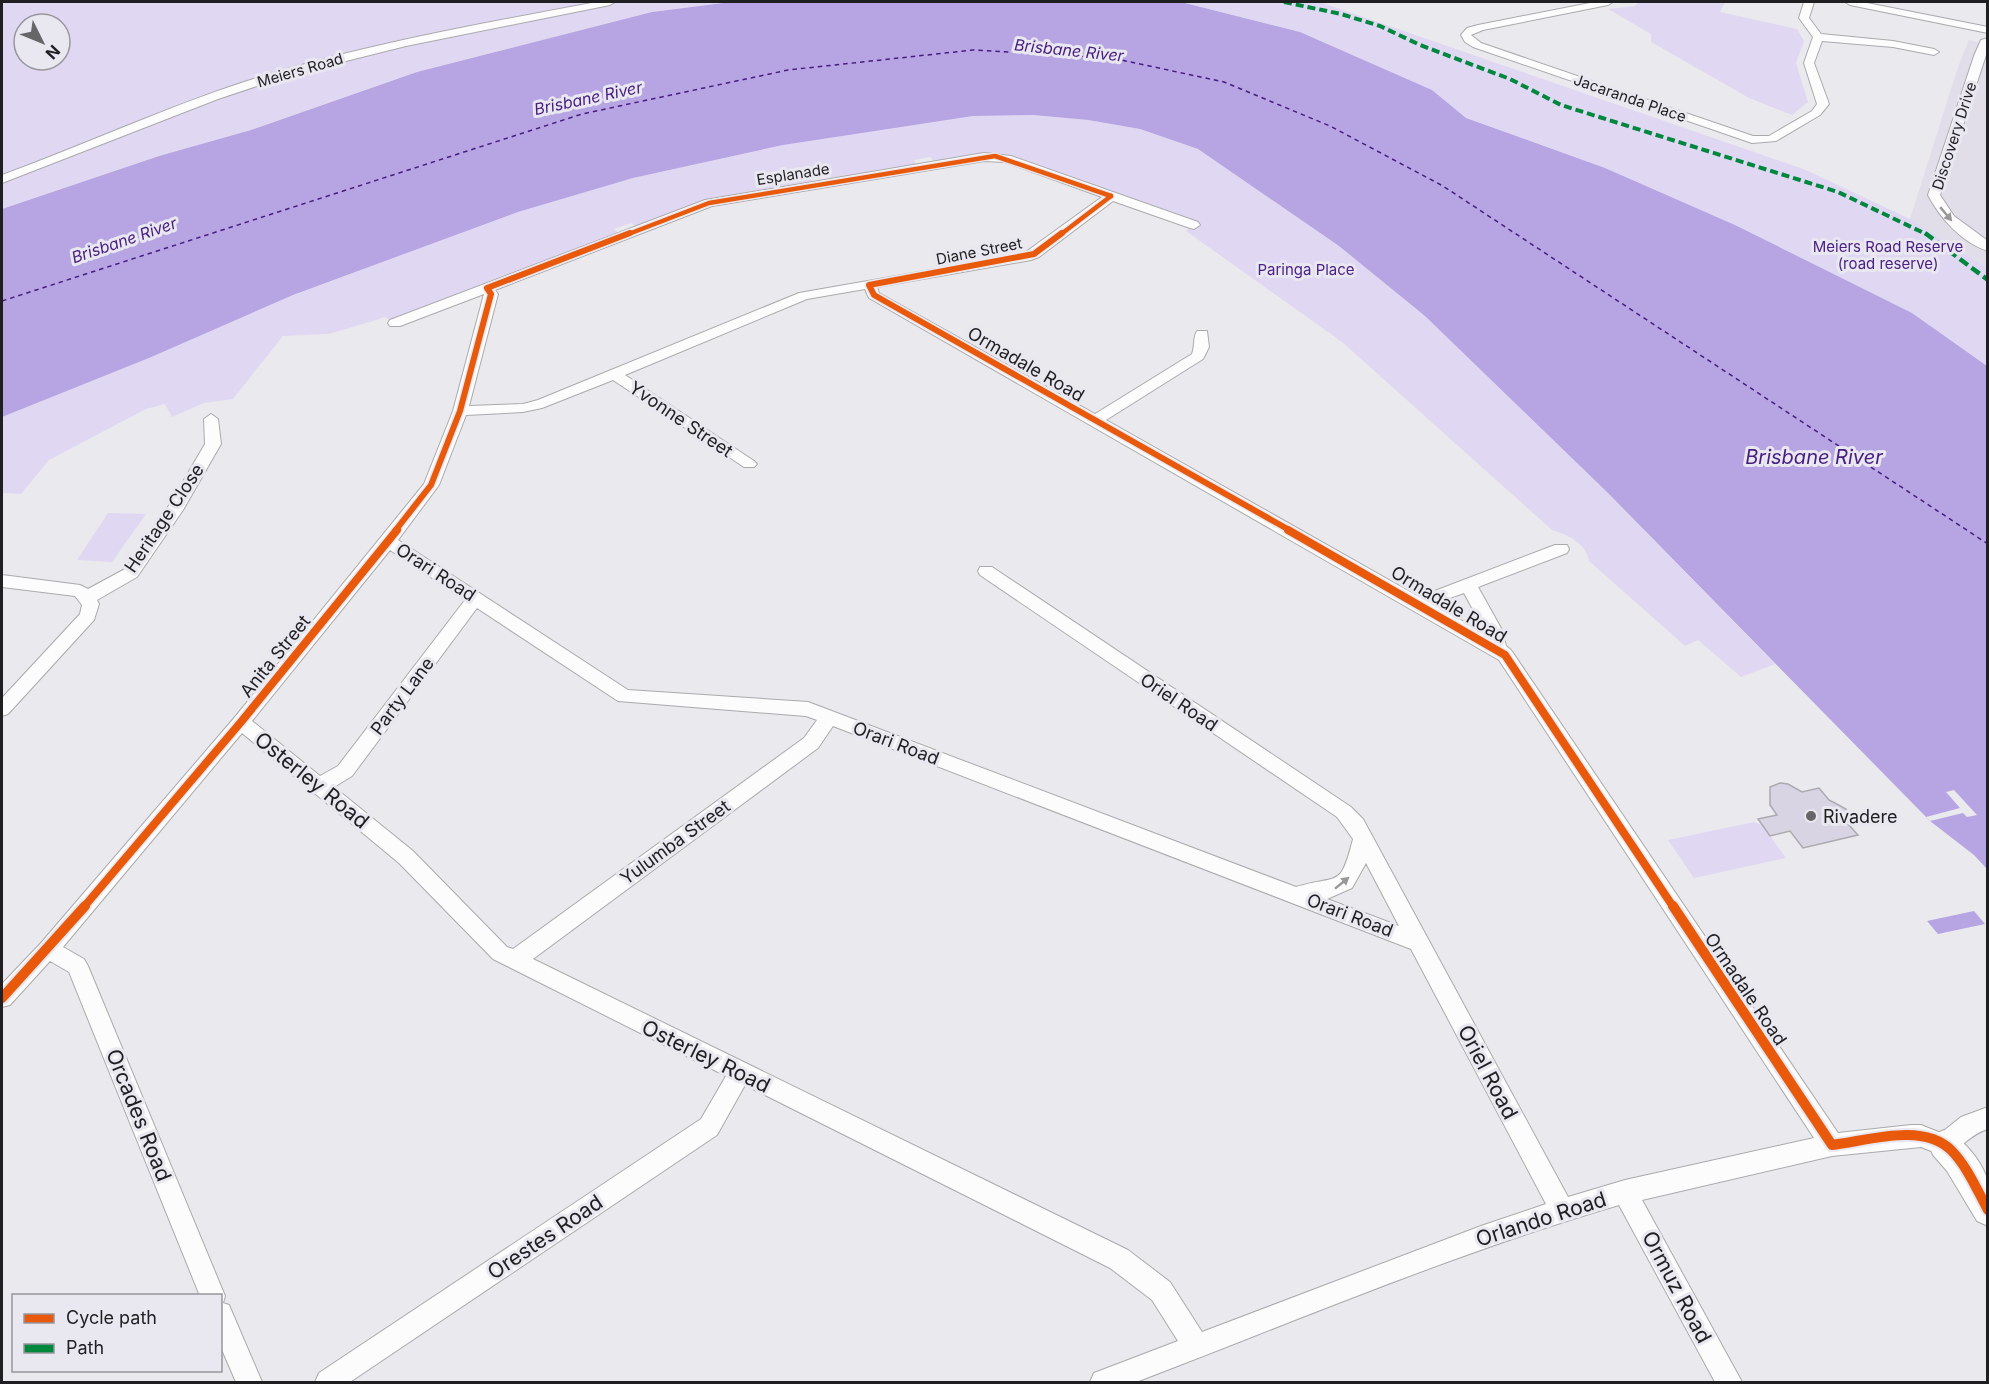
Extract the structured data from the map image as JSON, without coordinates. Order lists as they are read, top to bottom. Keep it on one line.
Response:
{"streets":{"street":["Meiers Road","Jacaranda Place","Discovery Drive","Esplanade","Diane Street","Ormadale Road","Yvonne Street","Heritage Close","Orari Road","Anita Street","Party Lane","Oriel Road","Osterley Road","Yulumba Street","Orcades Road","Orlando Road","Orestes Road","Ormuz Road"]},"crossings":[["Esplanade","Diane Street"],["Esplanade","Anita Street"],["Diane Street","Ormadale Road"],["Diane Street","Yvonne Street"],["Diane Street","Anita Street"],["Ormadale Road","Orlando Road"],["Orari Road","Anita Street"],["Orari Road","Party Lane"],["Orari Road","Oriel Road"],["Orari Road","Yulumba Street"],["Anita Street","Osterley Road"],["Anita Street","Orcades Road"],["Party Lane","Osterley Road"],["Oriel Road","Orlando Road"],["Osterley Road","Yulumba Street"],["Osterley Road","Orlando Road"],["Osterley Road","Orestes Road"],["Orlando Road","Ormuz Road"]],"one_way":["Discovery Drive"],"water":["Brisbane River"],"parks":["Meiers Road Reserve (road reserve)","Paringa Place"],"places":["Rivadere"],"legend":["Cycle path","Path"],"north":"bottom right"}
